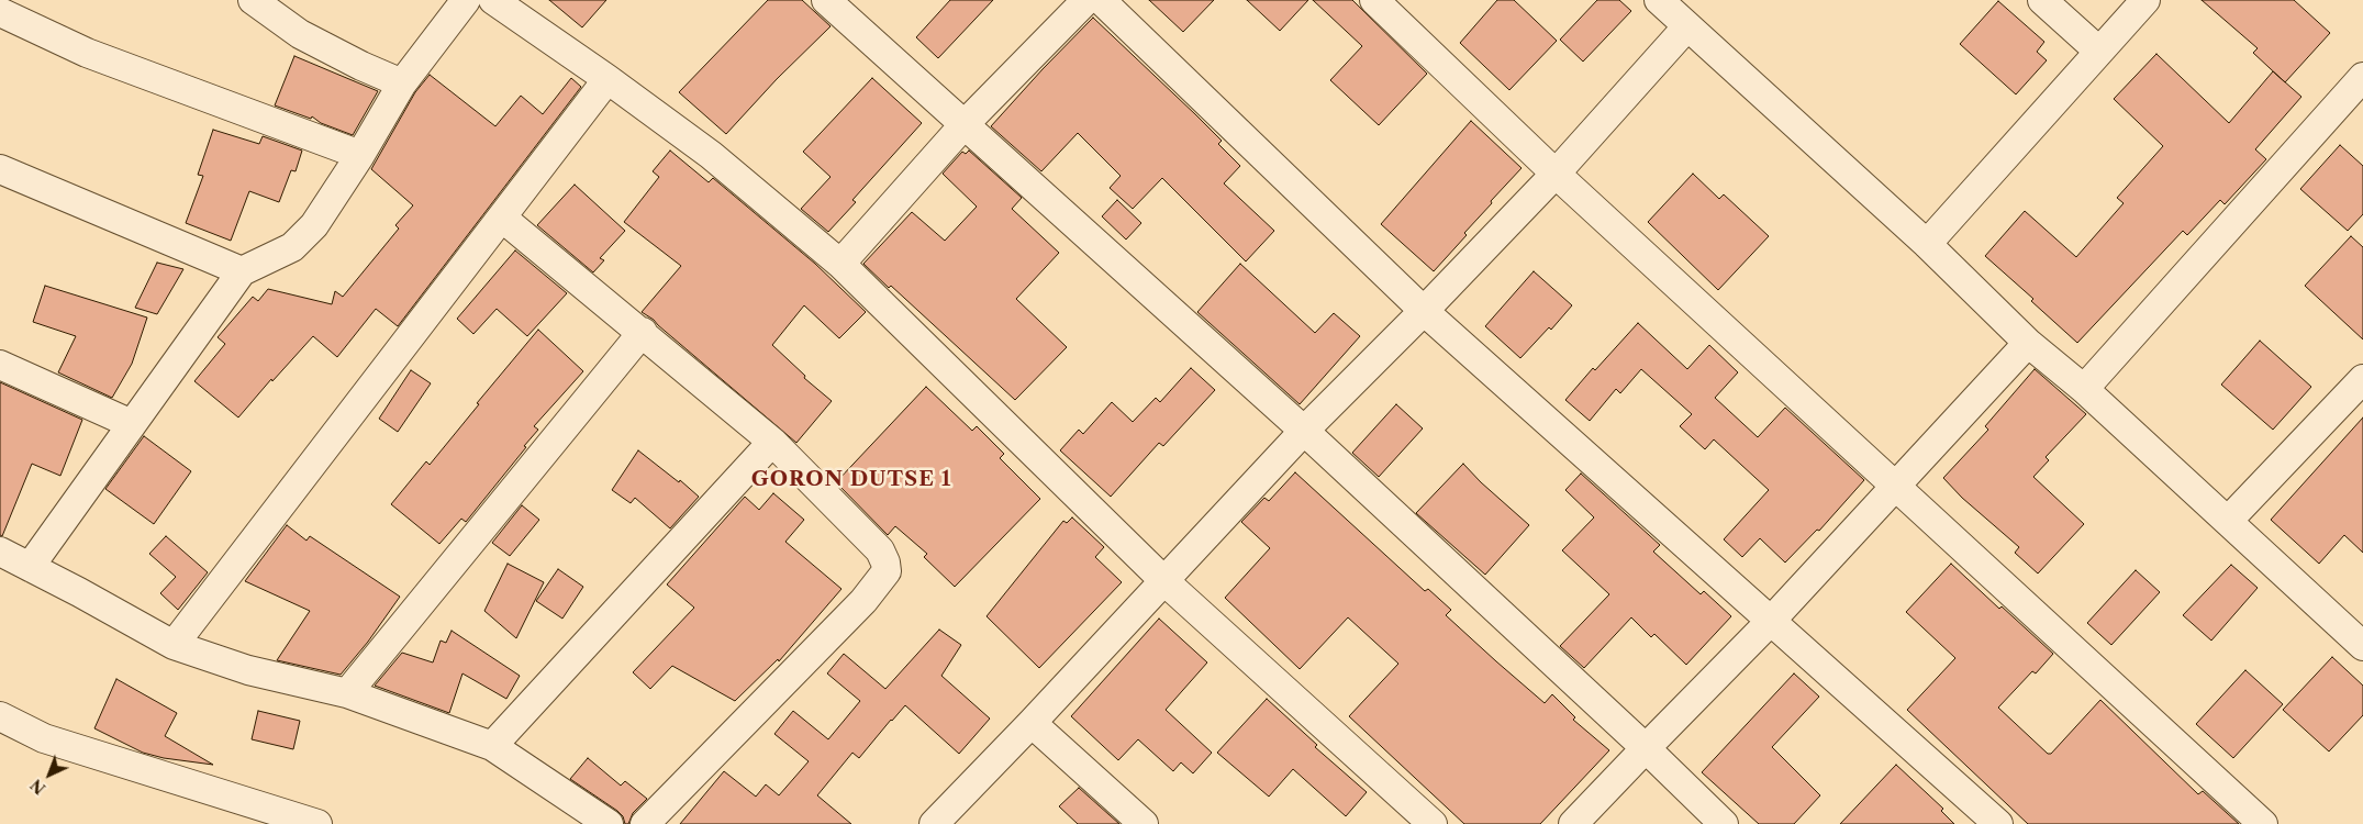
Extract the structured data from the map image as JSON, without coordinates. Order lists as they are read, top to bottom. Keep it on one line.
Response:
{"districts":["GORON DUTSE 1"],"north":"bottom left"}
